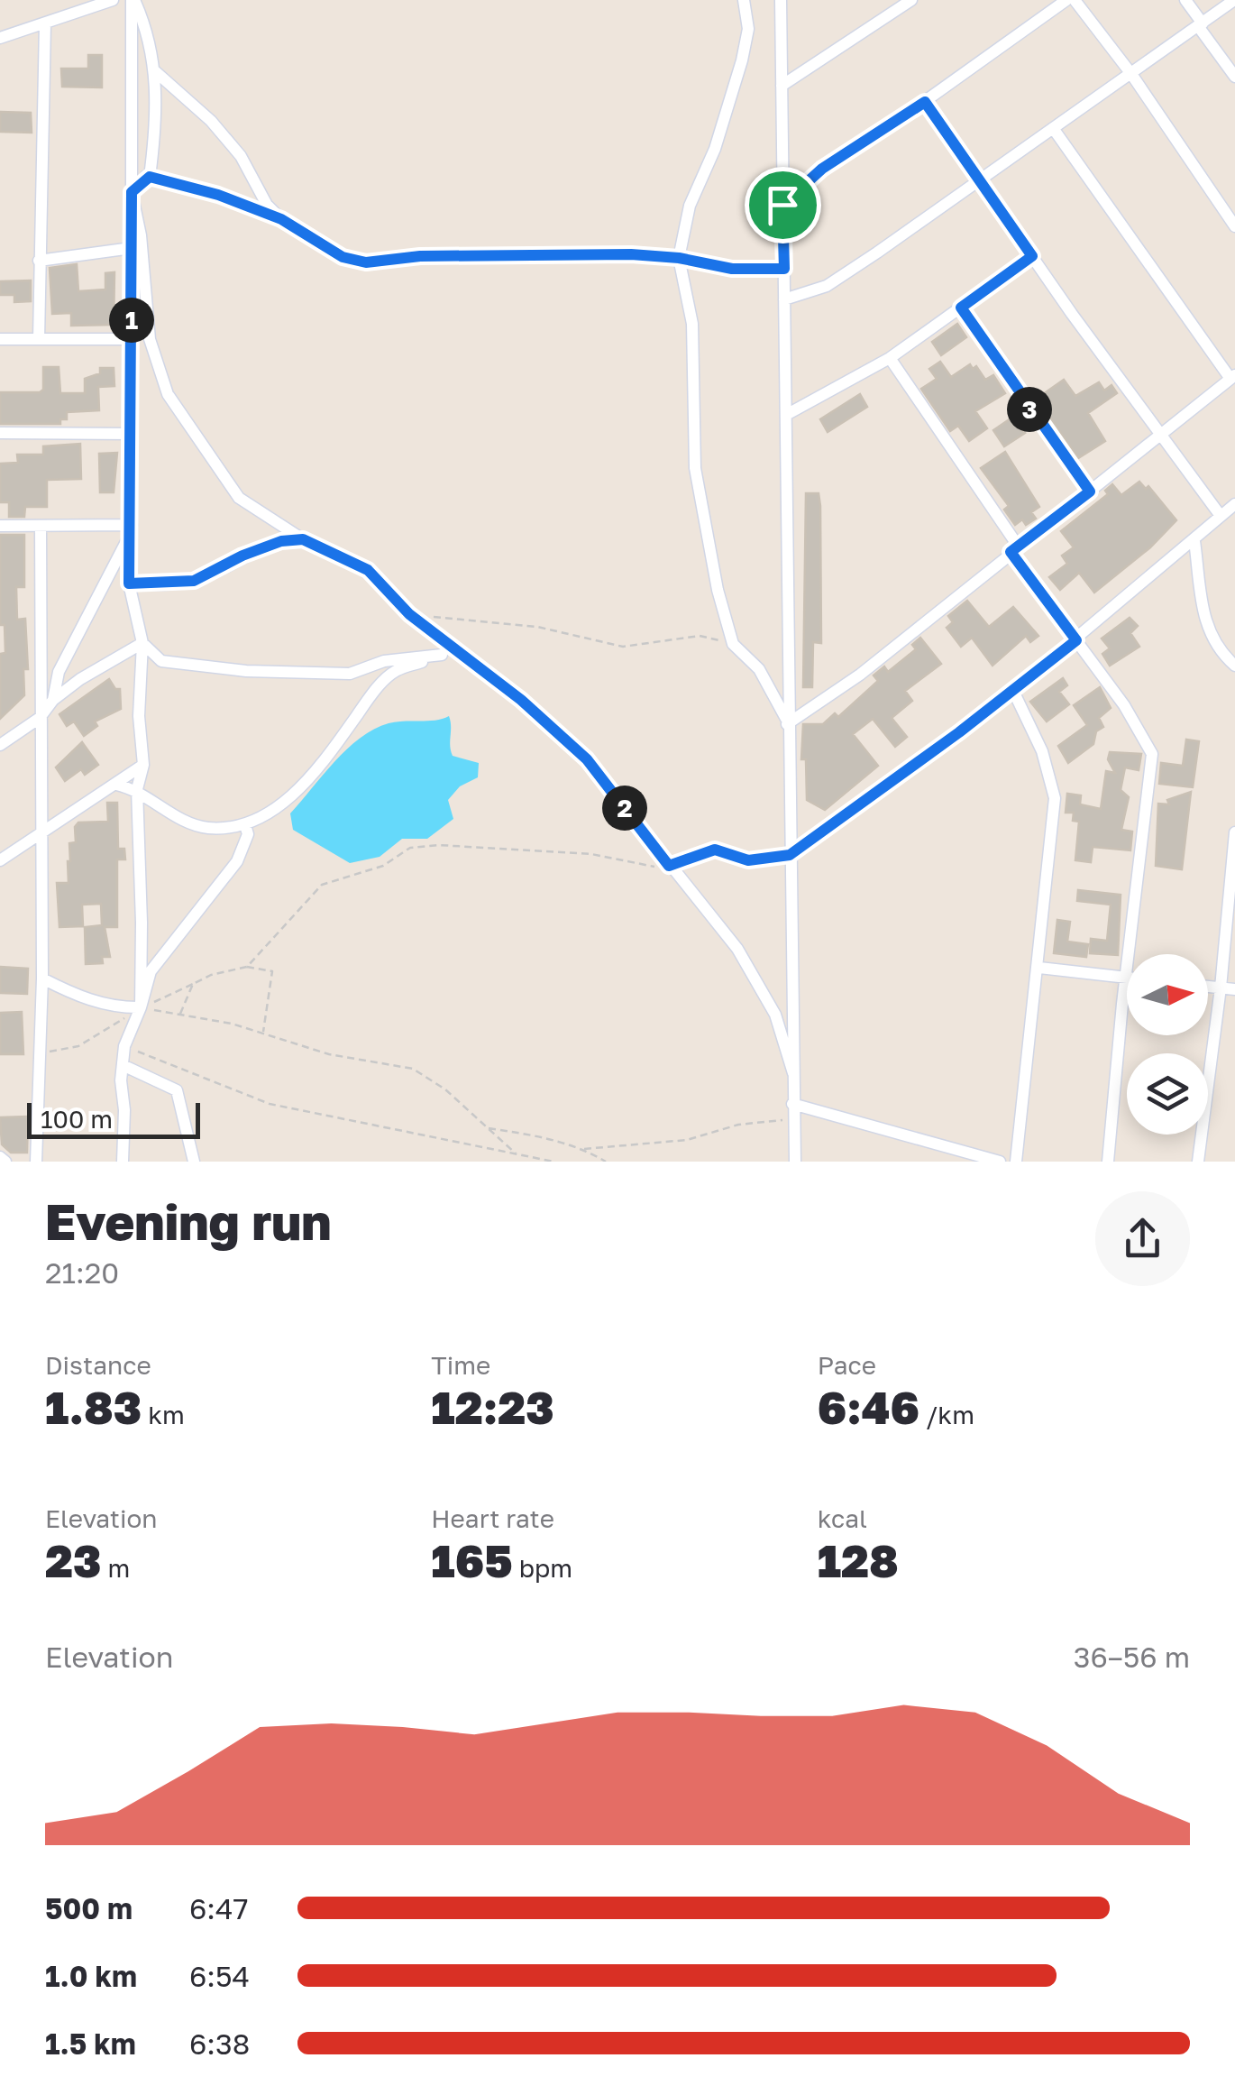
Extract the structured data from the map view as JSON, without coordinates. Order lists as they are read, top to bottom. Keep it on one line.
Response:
{"scale_bar":"100 m","north":"right","page":{"pins":["1","3","2"],"scale":"100 m","heading":["Evening run","21:20"],"stats":[["Distance","1.83 km"],["Time","12:23"],["Pace","6:46 /km"],["Elevation","23 m"],["Heart rate","165 bpm"],["kcal","128"]],"chart":["Elevation","36–56 m"],"list":[{"name":"500 m","note":"6:47"},{"name":"1.0 km","note":"6:54"},{"name":"1.5 km","note":"6:38"}]}}
